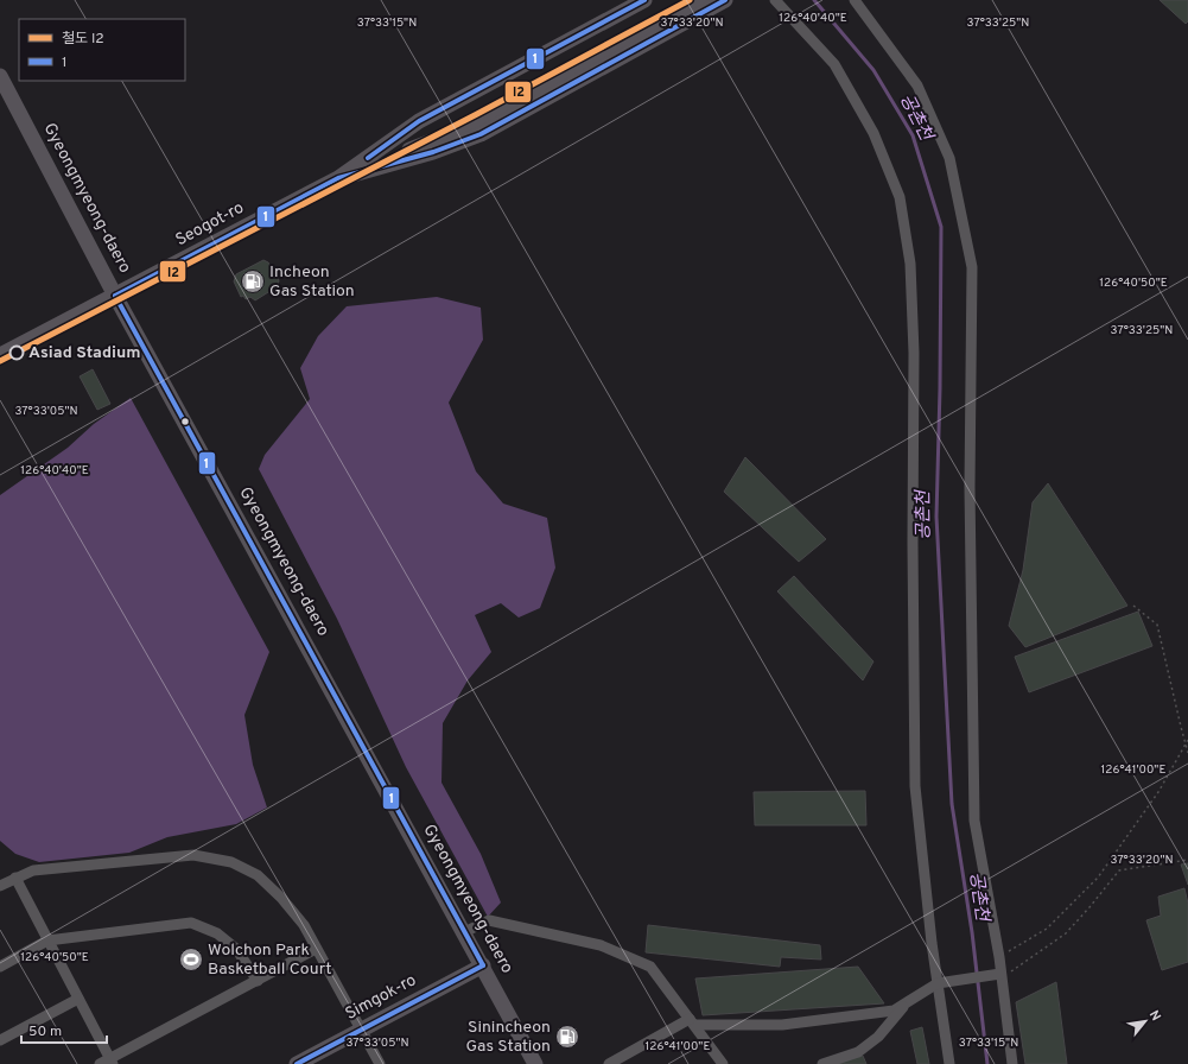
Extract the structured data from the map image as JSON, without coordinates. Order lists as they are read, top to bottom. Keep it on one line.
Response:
{"streets":{"main road":["Gyeongmyeong-daero","Seogot-ro","Simgok-ro"]},"crossings":[["Gyeongmyeong-daero","Seogot-ro"],["Gyeongmyeong-daero","Simgok-ro"]],"water":["공촌천"],"places":{"fuel station":["Incheon Gas Station","Sinincheon Gas Station"],"other":["Asiad Stadium"],"sports":["Wolchon Park Basketball Court"]},"lines":["rail line I2","transit line 1"],"legend":["철도 I2","1"],"scale_bar":"50 m","north":"top right","coordinates":["126°40'40\"E","37°33'15\"N","37°33'25\"N","37°33'20\"N","126°40'50\"E","37°33'05\"N","126°41'00\"E"]}
